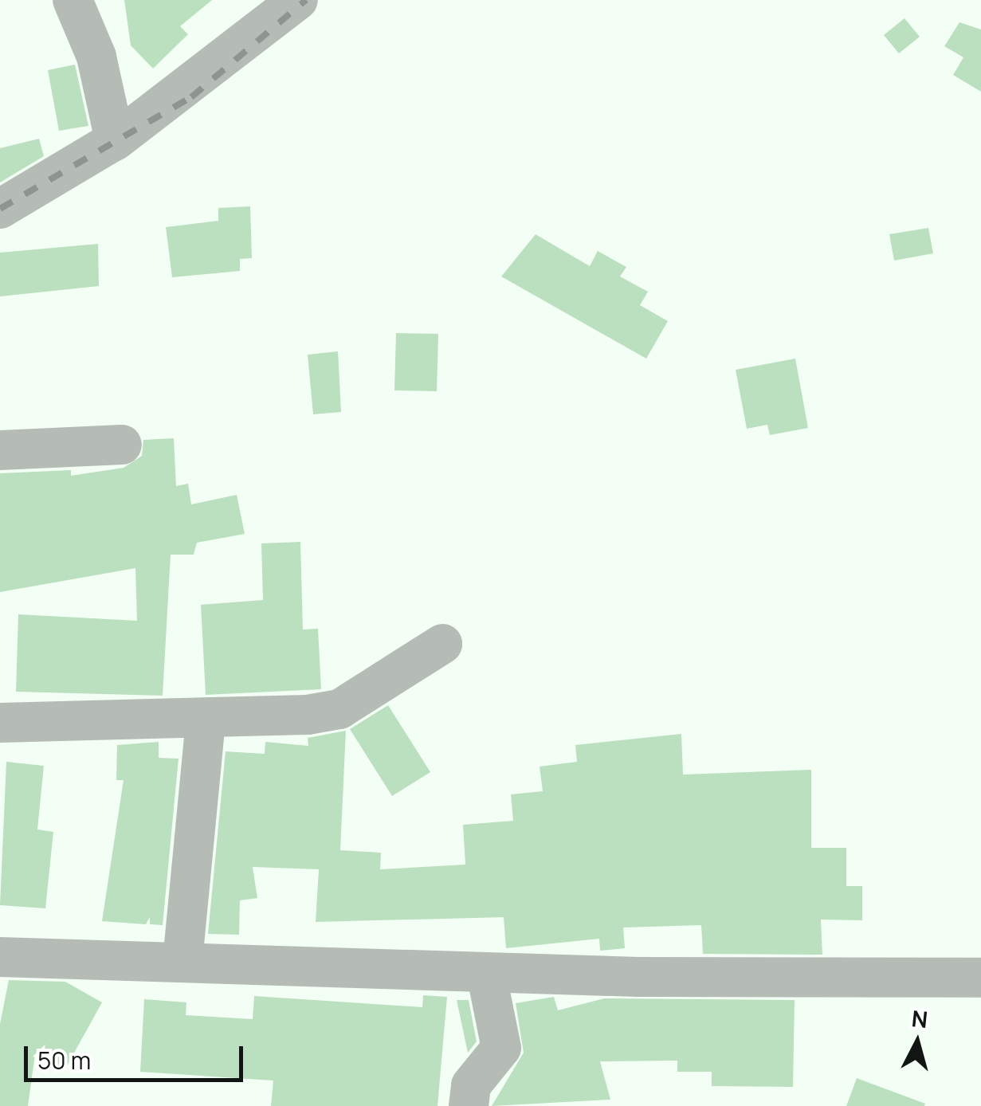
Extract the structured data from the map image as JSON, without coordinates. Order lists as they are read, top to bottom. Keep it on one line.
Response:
{"scale_bar":"50 m","north":"top"}
